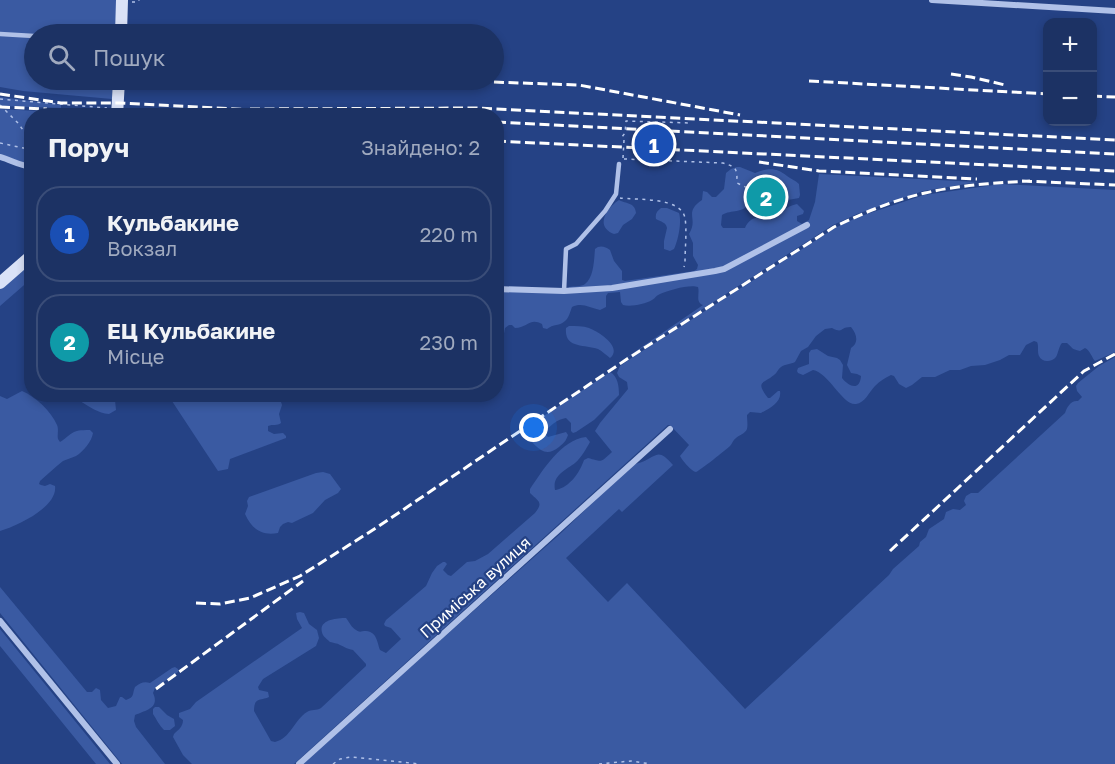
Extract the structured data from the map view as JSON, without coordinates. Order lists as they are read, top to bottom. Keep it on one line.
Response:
{"streets":{"street":["Приміська вулиця"]},"page":{"map_buttons":["+","−"],"search":"Пошук","heading":["Поруч","Знайдено: 2"],"pins":["1","2"],"list":[{"mark":"1","name":"Кульбакине","note":"Вокзал","value":"220 m"},{"mark":"2","name":"ЕЦ Кульбакине","note":"Місце","value":"230 m"}]}}
